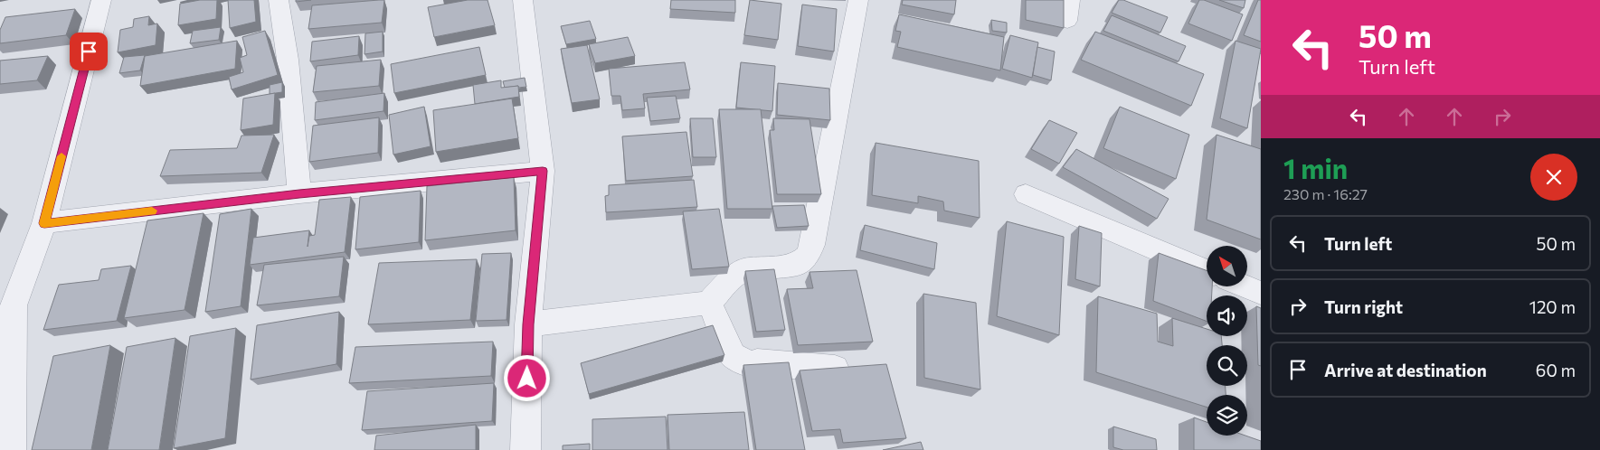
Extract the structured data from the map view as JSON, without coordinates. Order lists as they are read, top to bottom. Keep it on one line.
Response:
{"north":"top left","page":{"turn":["50 m","Turn left"],"heading":["1 min","230 m · 16:27"],"list":[{"name":"Turn left","value":"50 m"},{"name":"Turn right","value":"120 m"},{"name":"Arrive at destination","value":"60 m"}]}}
